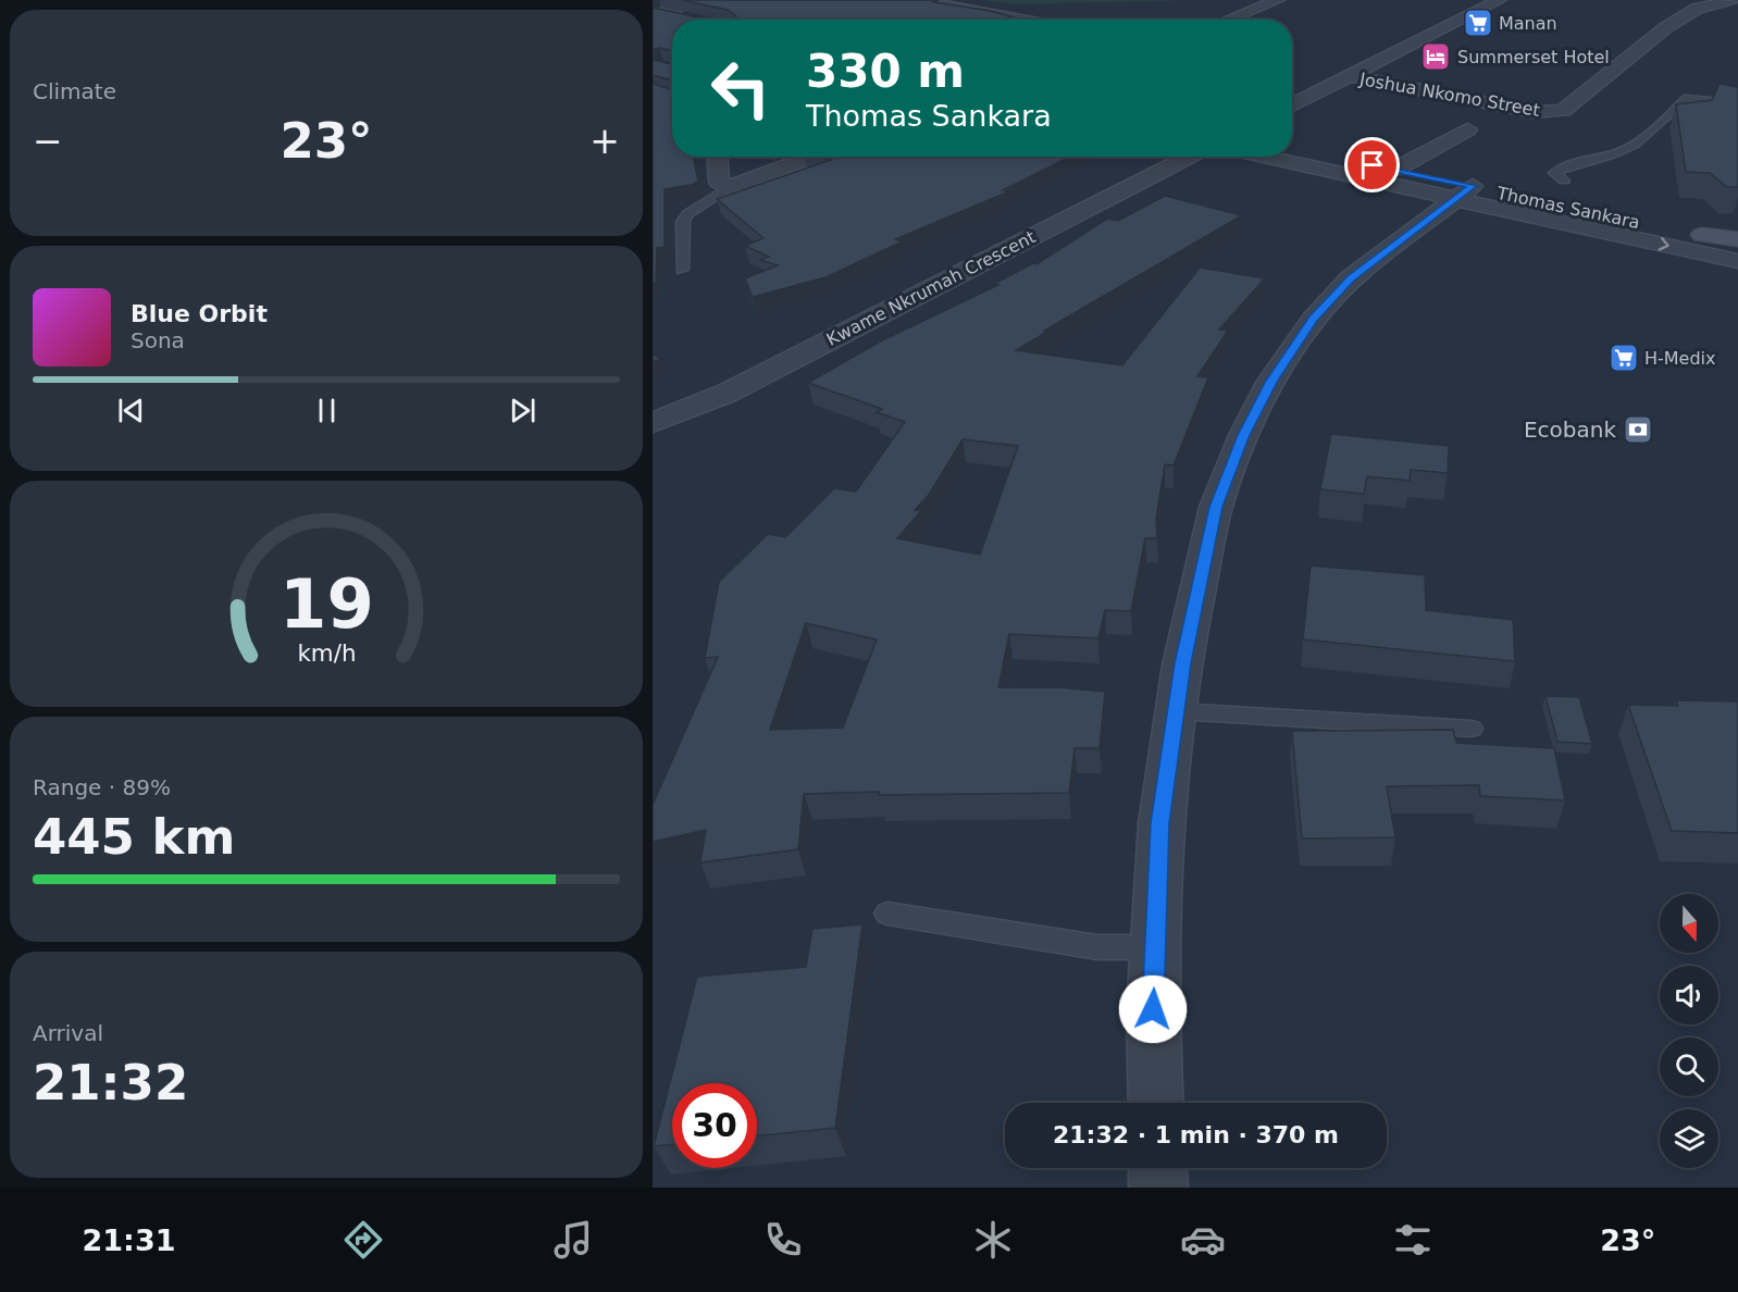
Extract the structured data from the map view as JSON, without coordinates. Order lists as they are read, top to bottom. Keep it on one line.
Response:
{"streets":{"street":["Joshua Nkomo Street","Thomas Sankara","Kwame Nkrumah Crescent"]},"places":{"supermarket":["Manan","H-Medix"],"hotel":["Summerset Hotel"],"bank":["Ecobank"]},"north":"bottom","page":{"tile":["Climate",["Range · 89%","445 km"],["Arrival","21:32"]],"turn":["330 m","Thomas Sankara"],"heat":["−","23°","+"],"song":["Blue Orbit","Sona"],"limit":"30","trip":"21:32 · 1 min · 370 m","tabs":["21:31","23°"],"gauge":["19","km/h"]}}
